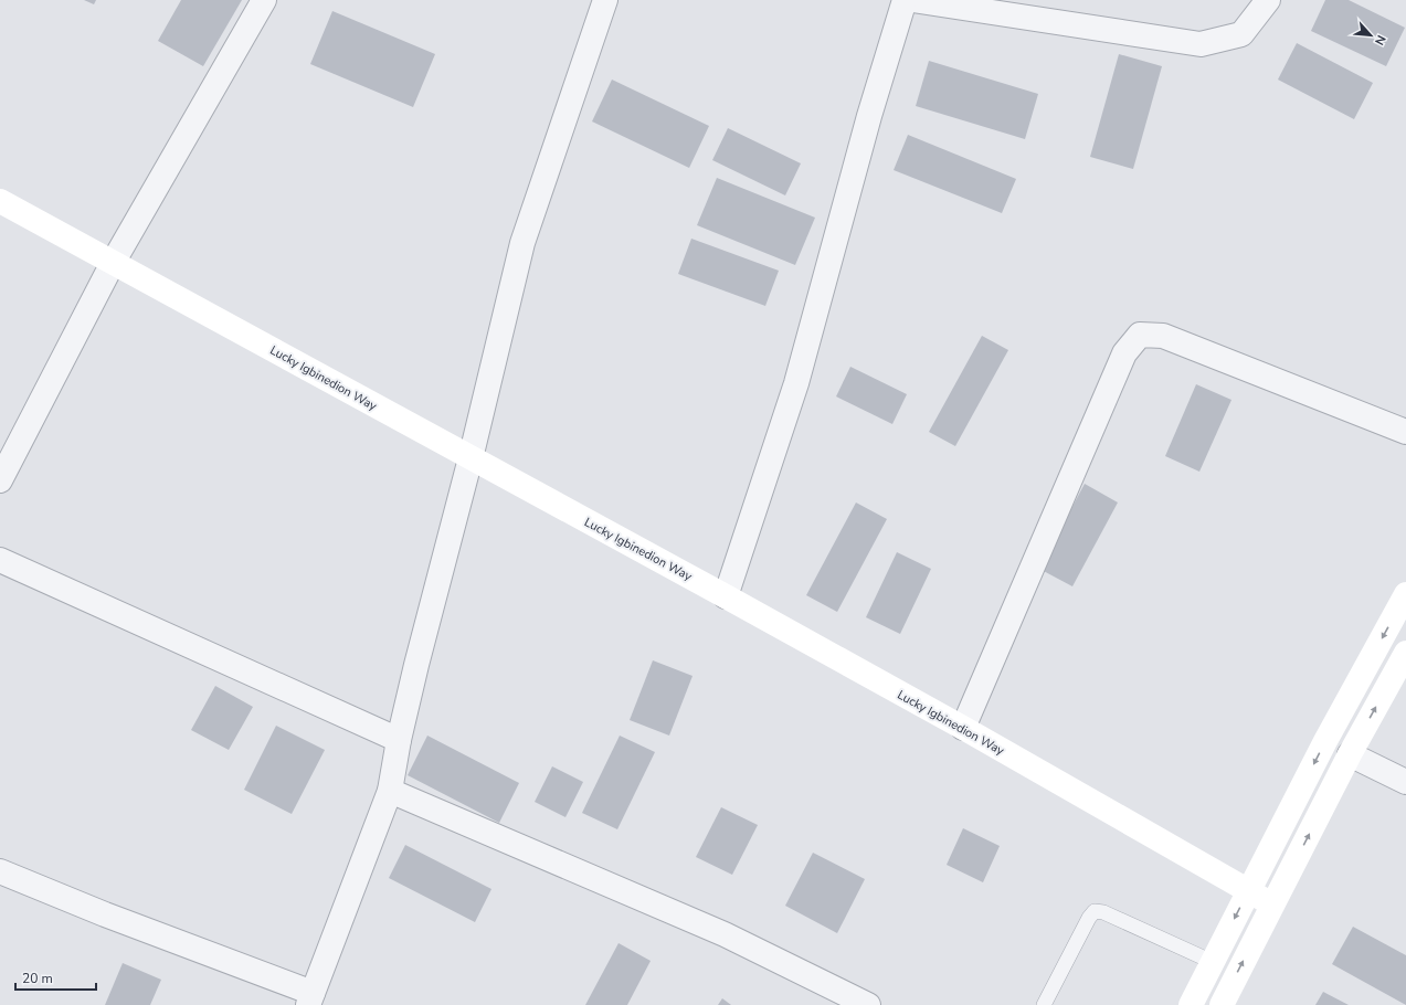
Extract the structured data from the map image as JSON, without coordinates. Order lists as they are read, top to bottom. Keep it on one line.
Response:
{"streets":{"street":["Lucky Igbinedion Way"]},"scale_bar":"20 m","north":"bottom right"}
